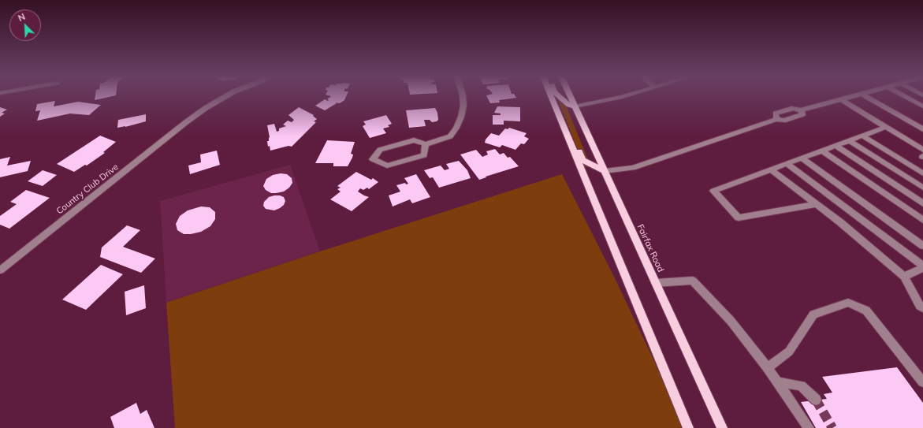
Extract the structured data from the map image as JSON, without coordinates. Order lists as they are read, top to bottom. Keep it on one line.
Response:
{"streets":{"main road":["Fairfax Road"],"street":["Country Club Drive"]},"north":"top left"}
